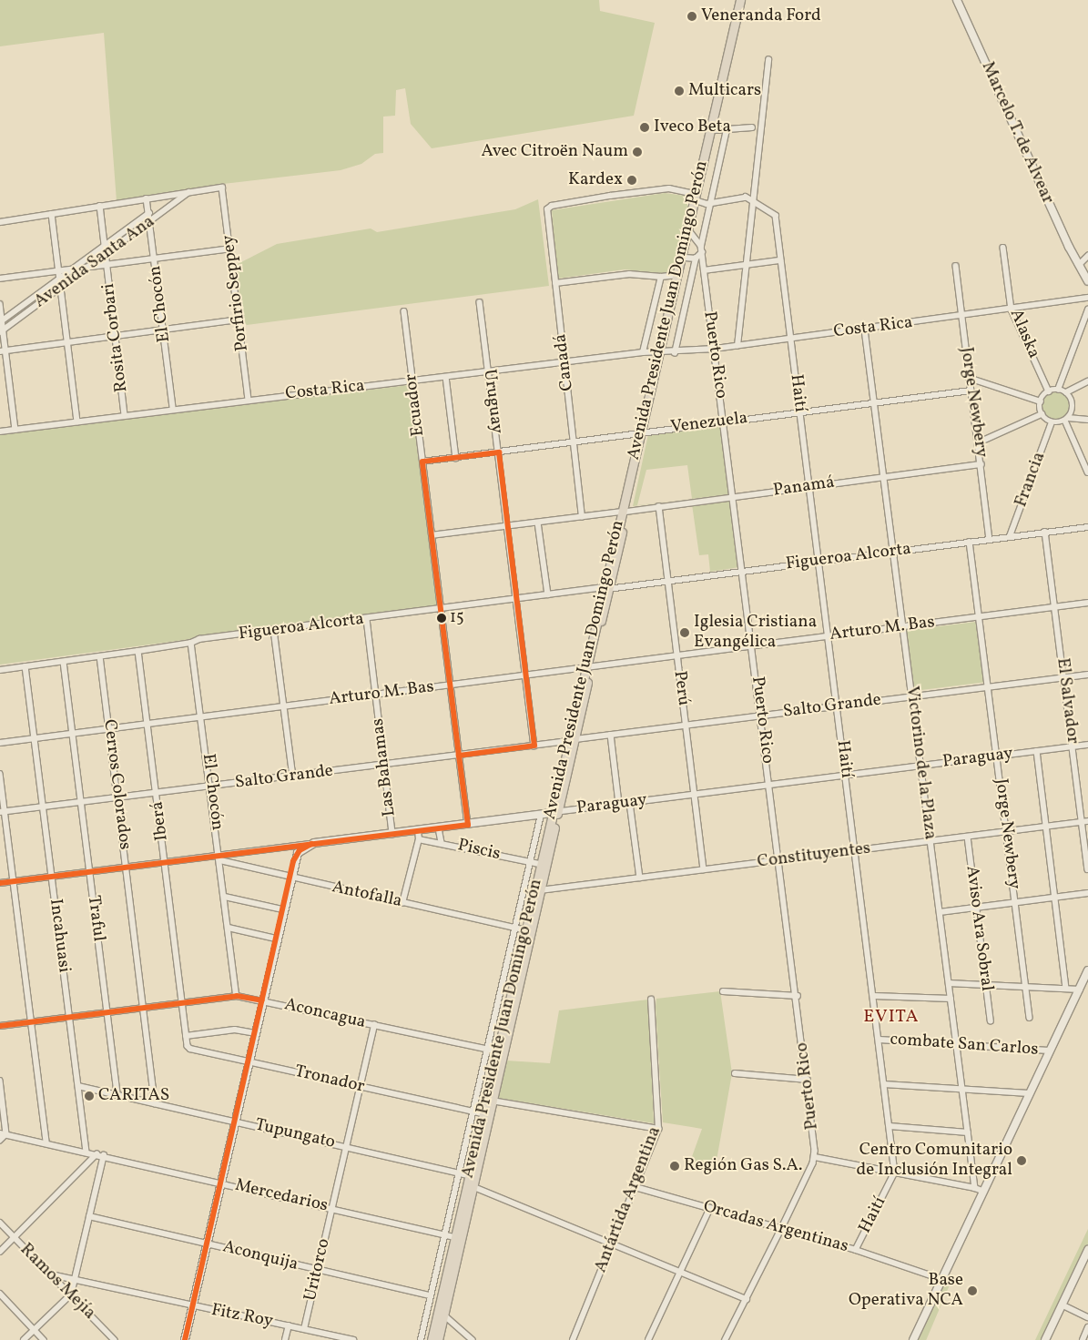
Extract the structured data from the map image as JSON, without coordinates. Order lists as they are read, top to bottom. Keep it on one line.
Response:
{"streets":{"main road":["Marcelo T. de Alvear","Avenida Presidente Juan Domingo Perón","Paraguay"],"street":["Avenida Santa Ana","Porfirio Seppey","El Chocón","Costa Rica","Alaska","Rosita Corbari","Puerto Rico","Canadá","Haití","Uruguay","Jorge Newbery","Ecuador","Venezuela","Francia","Panamá","Figueroa Alcorta","Arturo M. Bas","Perú","El Salvador","Salto Grande","Victorino de la Plaza","Las Bahamas","Cerros Colorados","Iberá","Piscis","Constituyentes","Antofalla","Traful","Aviso Ara Sobral","Incahuasi","Aconcagua","combate San Carlos","Tronador","Tupungato","Mercedarios","Antártida Argentina","Orcadas Argentinas","Aconquija","Uritorco","Ramos Mejía","Fitz Roy"]},"crossings":[["Avenida Santa Ana","Porfirio Seppey"],["Avenida Santa Ana","El Chocón"],["Avenida Santa Ana","Rosita Corbari"],["Porfirio Seppey","Costa Rica"],["El Chocón","Costa Rica"],["El Chocón","Figueroa Alcorta"],["El Chocón","Arturo M. Bas"],["El Chocón","Salto Grande"],["El Chocón","Paraguay"],["El Chocón","Antofalla"],["El Chocón","Aconcagua"],["Avenida Presidente Juan Domingo Perón","Costa Rica"],["Avenida Presidente Juan Domingo Perón","Canadá"],["Avenida Presidente Juan Domingo Perón","Venezuela"],["Avenida Presidente Juan Domingo Perón","Panamá"],["Avenida Presidente Juan Domingo Perón","Figueroa Alcorta"],["Avenida Presidente Juan Domingo Perón","Arturo M. Bas"],["Avenida Presidente Juan Domingo Perón","Salto Grande"],["Avenida Presidente Juan Domingo Perón","Paraguay"],["Avenida Presidente Juan Domingo Perón","Piscis"],["Avenida Presidente Juan Domingo Perón","Constituyentes"],["Avenida Presidente Juan Domingo Perón","Antofalla"],["Avenida Presidente Juan Domingo Perón","Aconcagua"],["Avenida Presidente Juan Domingo Perón","Tronador"],["Avenida Presidente Juan Domingo Perón","Tupungato"],["Avenida Presidente Juan Domingo Perón","Mercedarios"],["Avenida Presidente Juan Domingo Perón","Aconquija"],["Costa Rica","Alaska"],["Costa Rica","Rosita Corbari"],["Costa Rica","Puerto Rico"],["Costa Rica","Canadá"],["Costa Rica","Haití"],["Costa Rica","Uruguay"],["Costa Rica","Jorge Newbery"],["Costa Rica","Ecuador"],["Costa Rica","Victorino de la Plaza"],["Alaska","Francia"],["Puerto Rico","Venezuela"],["Puerto Rico","Panamá"],["Puerto Rico","Figueroa Alcorta"],["Puerto Rico","Arturo M. Bas"],["Puerto Rico","Salto Grande"],["Puerto Rico","Paraguay"],["Puerto Rico","Constituyentes"],["Canadá","Venezuela"],["Canadá","Panamá"],["Haití","Venezuela"],["Haití","Panamá"],["Haití","Figueroa Alcorta"],["Haití","Arturo M. Bas"],["Haití","Salto Grande"],["Haití","Paraguay"],["Haití","Constituyentes"],["Haití","combate San Carlos"],["Haití","Orcadas Argentinas"],["Uruguay","Venezuela"],["Uruguay","Panamá"],["Uruguay","Figueroa Alcorta"],["Uruguay","Arturo M. Bas"],["Uruguay","Salto Grande"],["Jorge Newbery","Venezuela"],["Jorge Newbery","Panamá"],["Jorge Newbery","Figueroa Alcorta"],["Jorge Newbery","Arturo M. Bas"],["Jorge Newbery","Salto Grande"],["Jorge Newbery","Paraguay"],["Jorge Newbery","Constituyentes"],["Ecuador","Venezuela"],["Ecuador","Panamá"],["Ecuador","Figueroa Alcorta"],["Ecuador","Arturo M. Bas"],["Ecuador","Salto Grande"],["Ecuador","Paraguay"],["Venezuela","Victorino de la Plaza"],["Francia","Figueroa Alcorta"],["Panamá","Perú"],["Panamá","Victorino de la Plaza"],["Figueroa Alcorta","Perú"],["Figueroa Alcorta","El Salvador"],["Figueroa Alcorta","Victorino de la Plaza"],["Figueroa Alcorta","Las Bahamas"],["Figueroa Alcorta","Cerros Colorados"],["Figueroa Alcorta","Iberá"],["Figueroa Alcorta","Traful"],["Figueroa Alcorta","Incahuasi"],["Arturo M. Bas","Perú"],["Arturo M. Bas","El Salvador"],["Arturo M. Bas","Victorino de la Plaza"],["Arturo M. Bas","Las Bahamas"],["Arturo M. Bas","Cerros Colorados"],["Arturo M. Bas","Iberá"],["Arturo M. Bas","Traful"],["Arturo M. Bas","Incahuasi"],["Perú","Salto Grande"],["Perú","Paraguay"],["Perú","Constituyentes"],["El Salvador","Salto Grande"],["El Salvador","Paraguay"],["El Salvador","Constituyentes"],["Salto Grande","Victorino de la Plaza"],["Salto Grande","Las Bahamas"],["Salto Grande","Cerros Colorados"],["Salto Grande","Iberá"],["Salto Grande","Traful"],["Salto Grande","Incahuasi"],["Paraguay","Victorino de la Plaza"],["Paraguay","Las Bahamas"],["Paraguay","Cerros Colorados"],["Paraguay","Iberá"],["Paraguay","Antofalla"],["Paraguay","Traful"],["Paraguay","Incahuasi"],["Victorino de la Plaza","Constituyentes"],["Victorino de la Plaza","combate San Carlos"],["Cerros Colorados","Aconcagua"],["Cerros Colorados","Tupungato"],["Iberá","Aconcagua"],["Iberá","Tronador"],["Constituyentes","Aviso Ara Sobral"],["Traful","Aconcagua"],["Traful","Tupungato"],["Incahuasi","Aconcagua"],["Incahuasi","Tupungato"],["Incahuasi","Mercedarios"],["Aconcagua","Uritorco"],["Tronador","Uritorco"],["Tupungato","Uritorco"],["Mercedarios","Uritorco"],["Antártida Argentina","Orcadas Argentinas"],["Aconquija","Uritorco"],["Uritorco","Fitz Roy"],["Ramos Mejía","Fitz Roy"]],"districts":["EVITA"],"places":["Veneranda Ford","Multicars","Iveco Beta","Avec Citroën Naum","Kardex","15","Iglesia Cristiana Evangélica","CARITAS","Centro Comunitario de Inclusión Integral","Región Gas S.A.","Base Operativa NCA"],"lines":["transit line 15"]}
